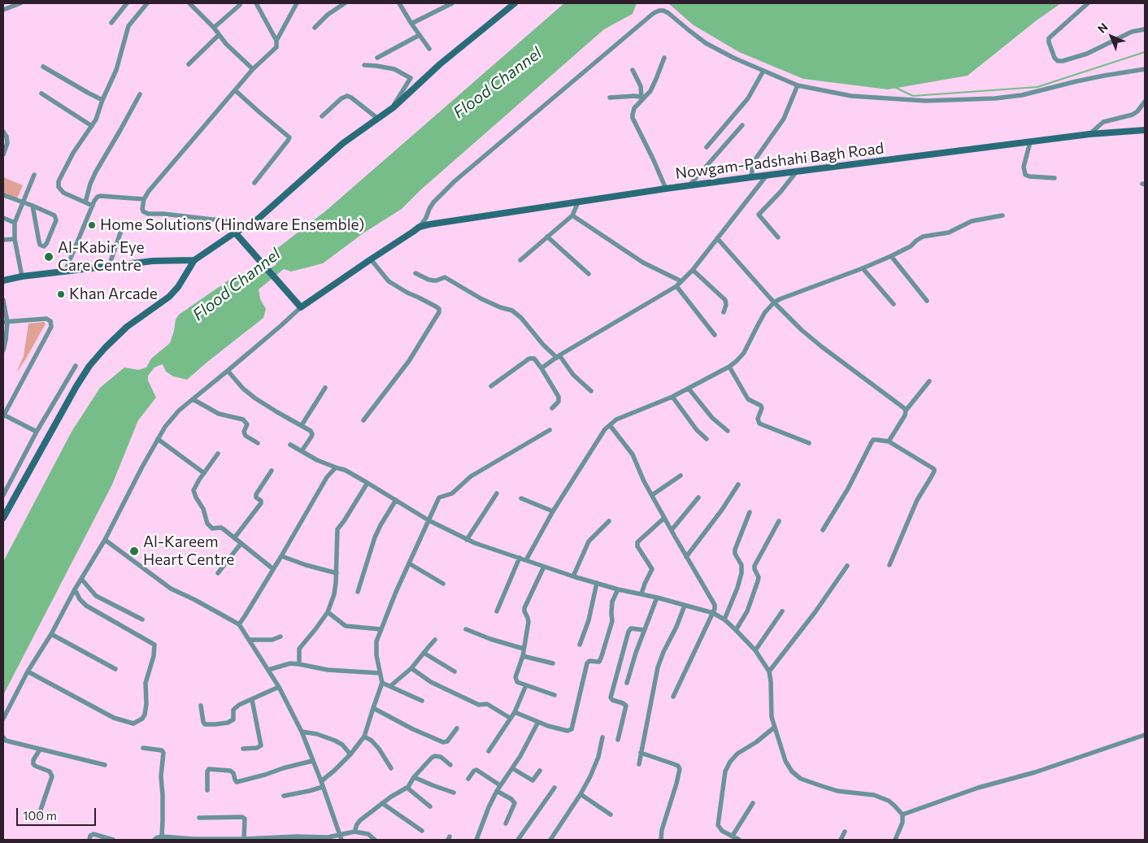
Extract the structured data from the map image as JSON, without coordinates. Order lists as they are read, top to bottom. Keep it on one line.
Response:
{"streets":{"main road":["Nowgam-Padshahi Bagh Road"]},"water":["Flood Channel"],"places":["Home Solutions (Hindware Ensemble)","Al-Kabir Eye Care Centre","Khan Arcade","Al-Kareem Heart Centre"],"scale_bar":"100 m","north":"top left"}
